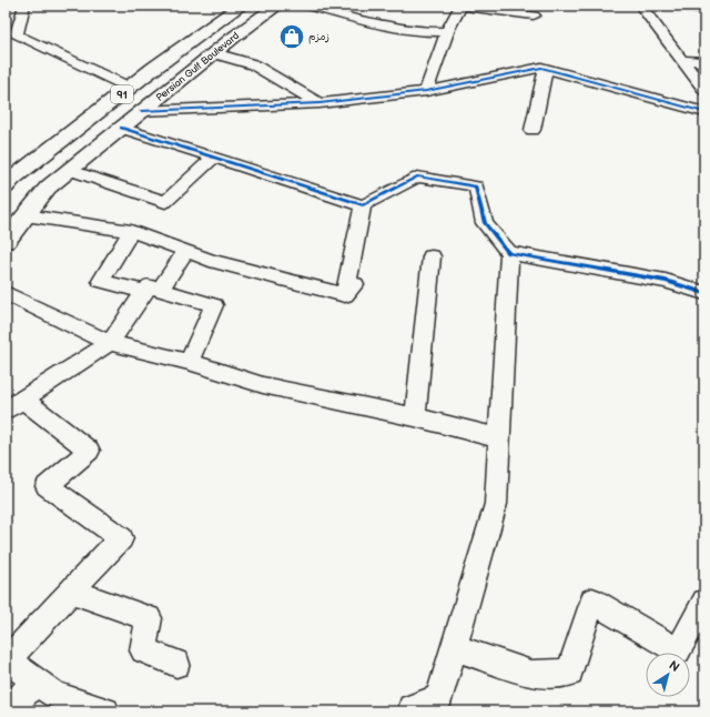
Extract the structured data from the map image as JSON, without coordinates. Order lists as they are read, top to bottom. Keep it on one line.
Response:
{"streets":{"highway":["Persian Gulf Boulevard","91"]},"places":{"shop":["زمزم"]},"north":"top right"}
